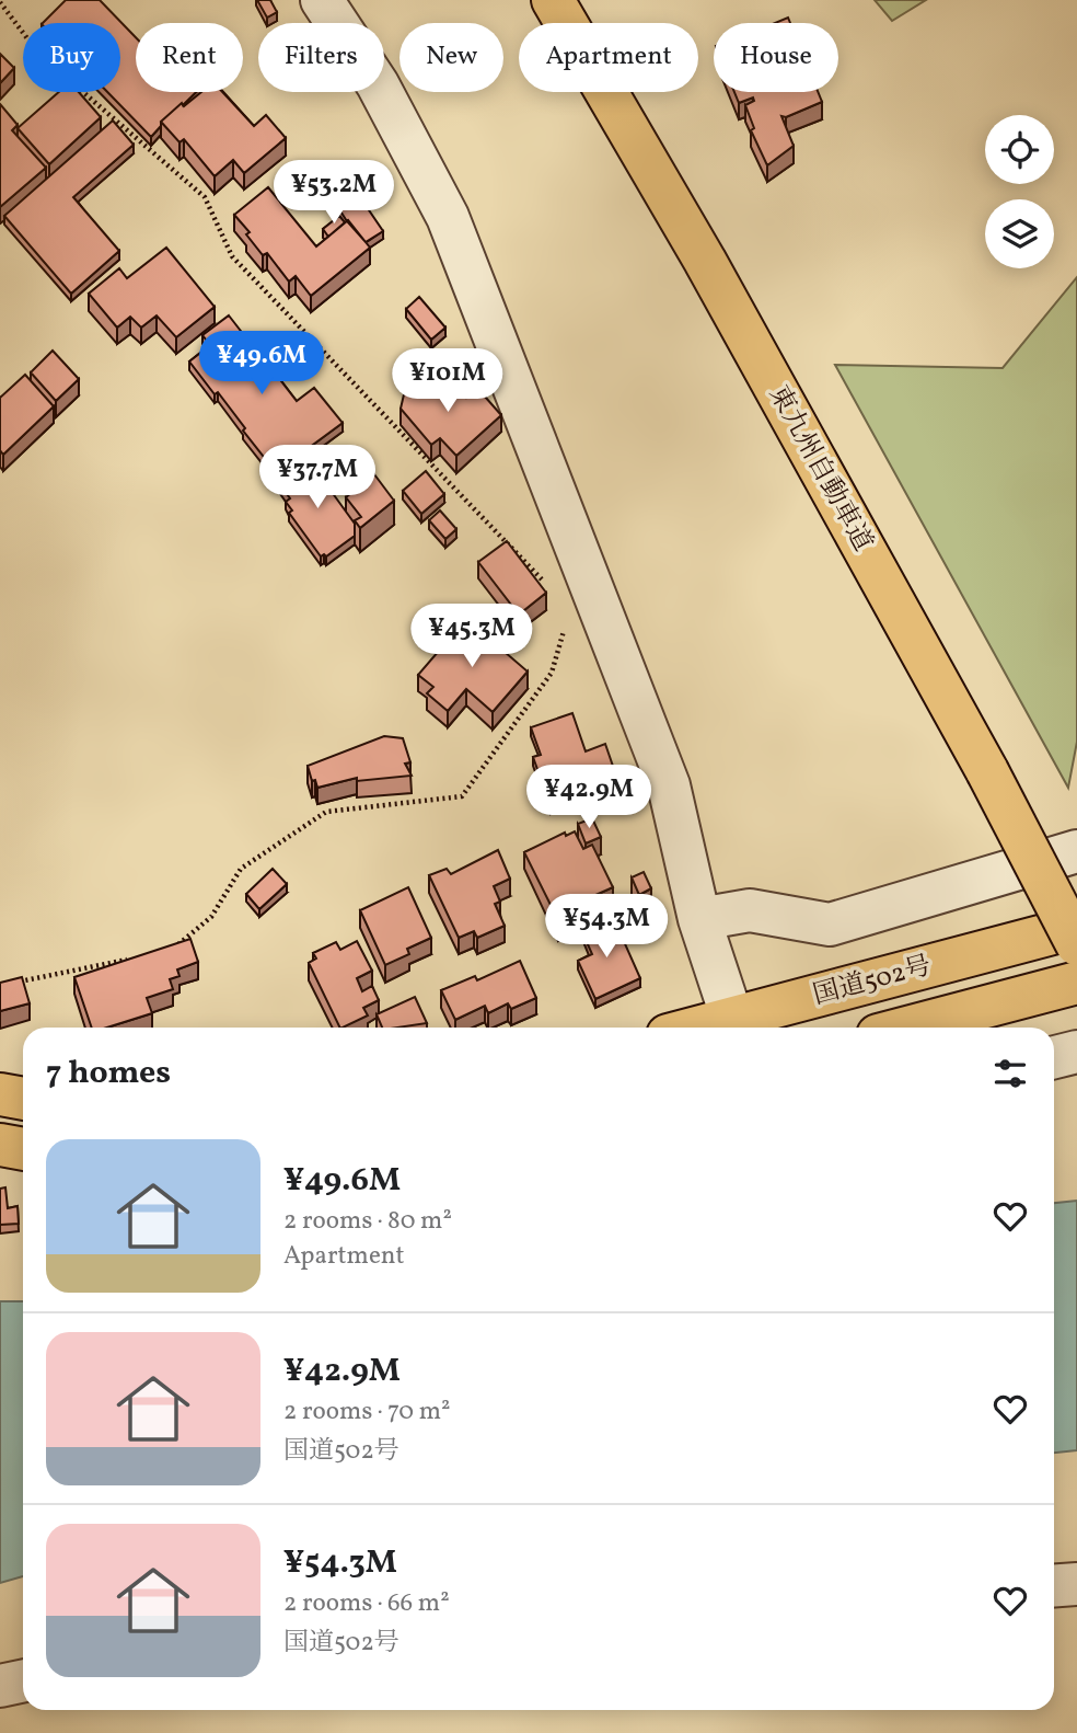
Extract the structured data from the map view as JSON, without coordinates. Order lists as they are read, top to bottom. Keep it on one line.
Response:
{"streets":{"highway":["東九州自動車道","国道502号"]},"page":{"chip":["Buy","Rent","Filters","New","Apartment","House"],"price":["¥53.2M","¥49.6M","¥101M","¥37.7M","¥45.3M","¥42.9M","¥54.3M"],"heading":"7 homes","list":[{"name":"¥49.6M","note":"2 rooms · 80 m² · Apartment"},{"name":"¥42.9M","note":"2 rooms · 70 m² · 国道502号"},{"name":"¥54.3M","note":"2 rooms · 66 m² · 国道502号"}]}}
